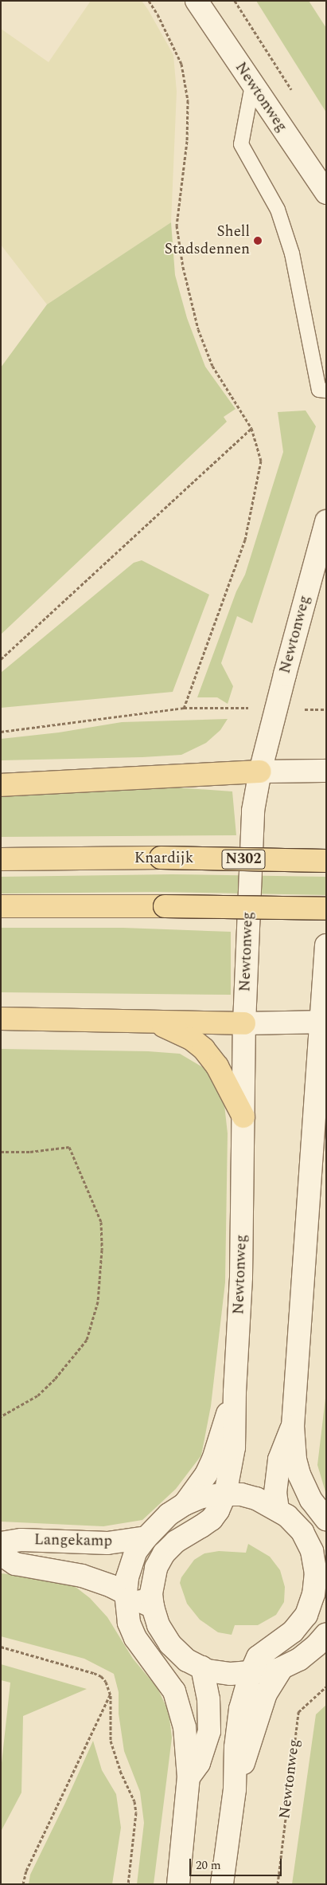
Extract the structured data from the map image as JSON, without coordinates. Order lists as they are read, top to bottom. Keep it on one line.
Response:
{"streets":{"main road":["Newtonweg","Knardijk","N302","Langekamp"]},"crossings":[["Newtonweg","Langekamp"]],"places":["Shell Stadsdennen"],"scale_bar":"20 m"}
